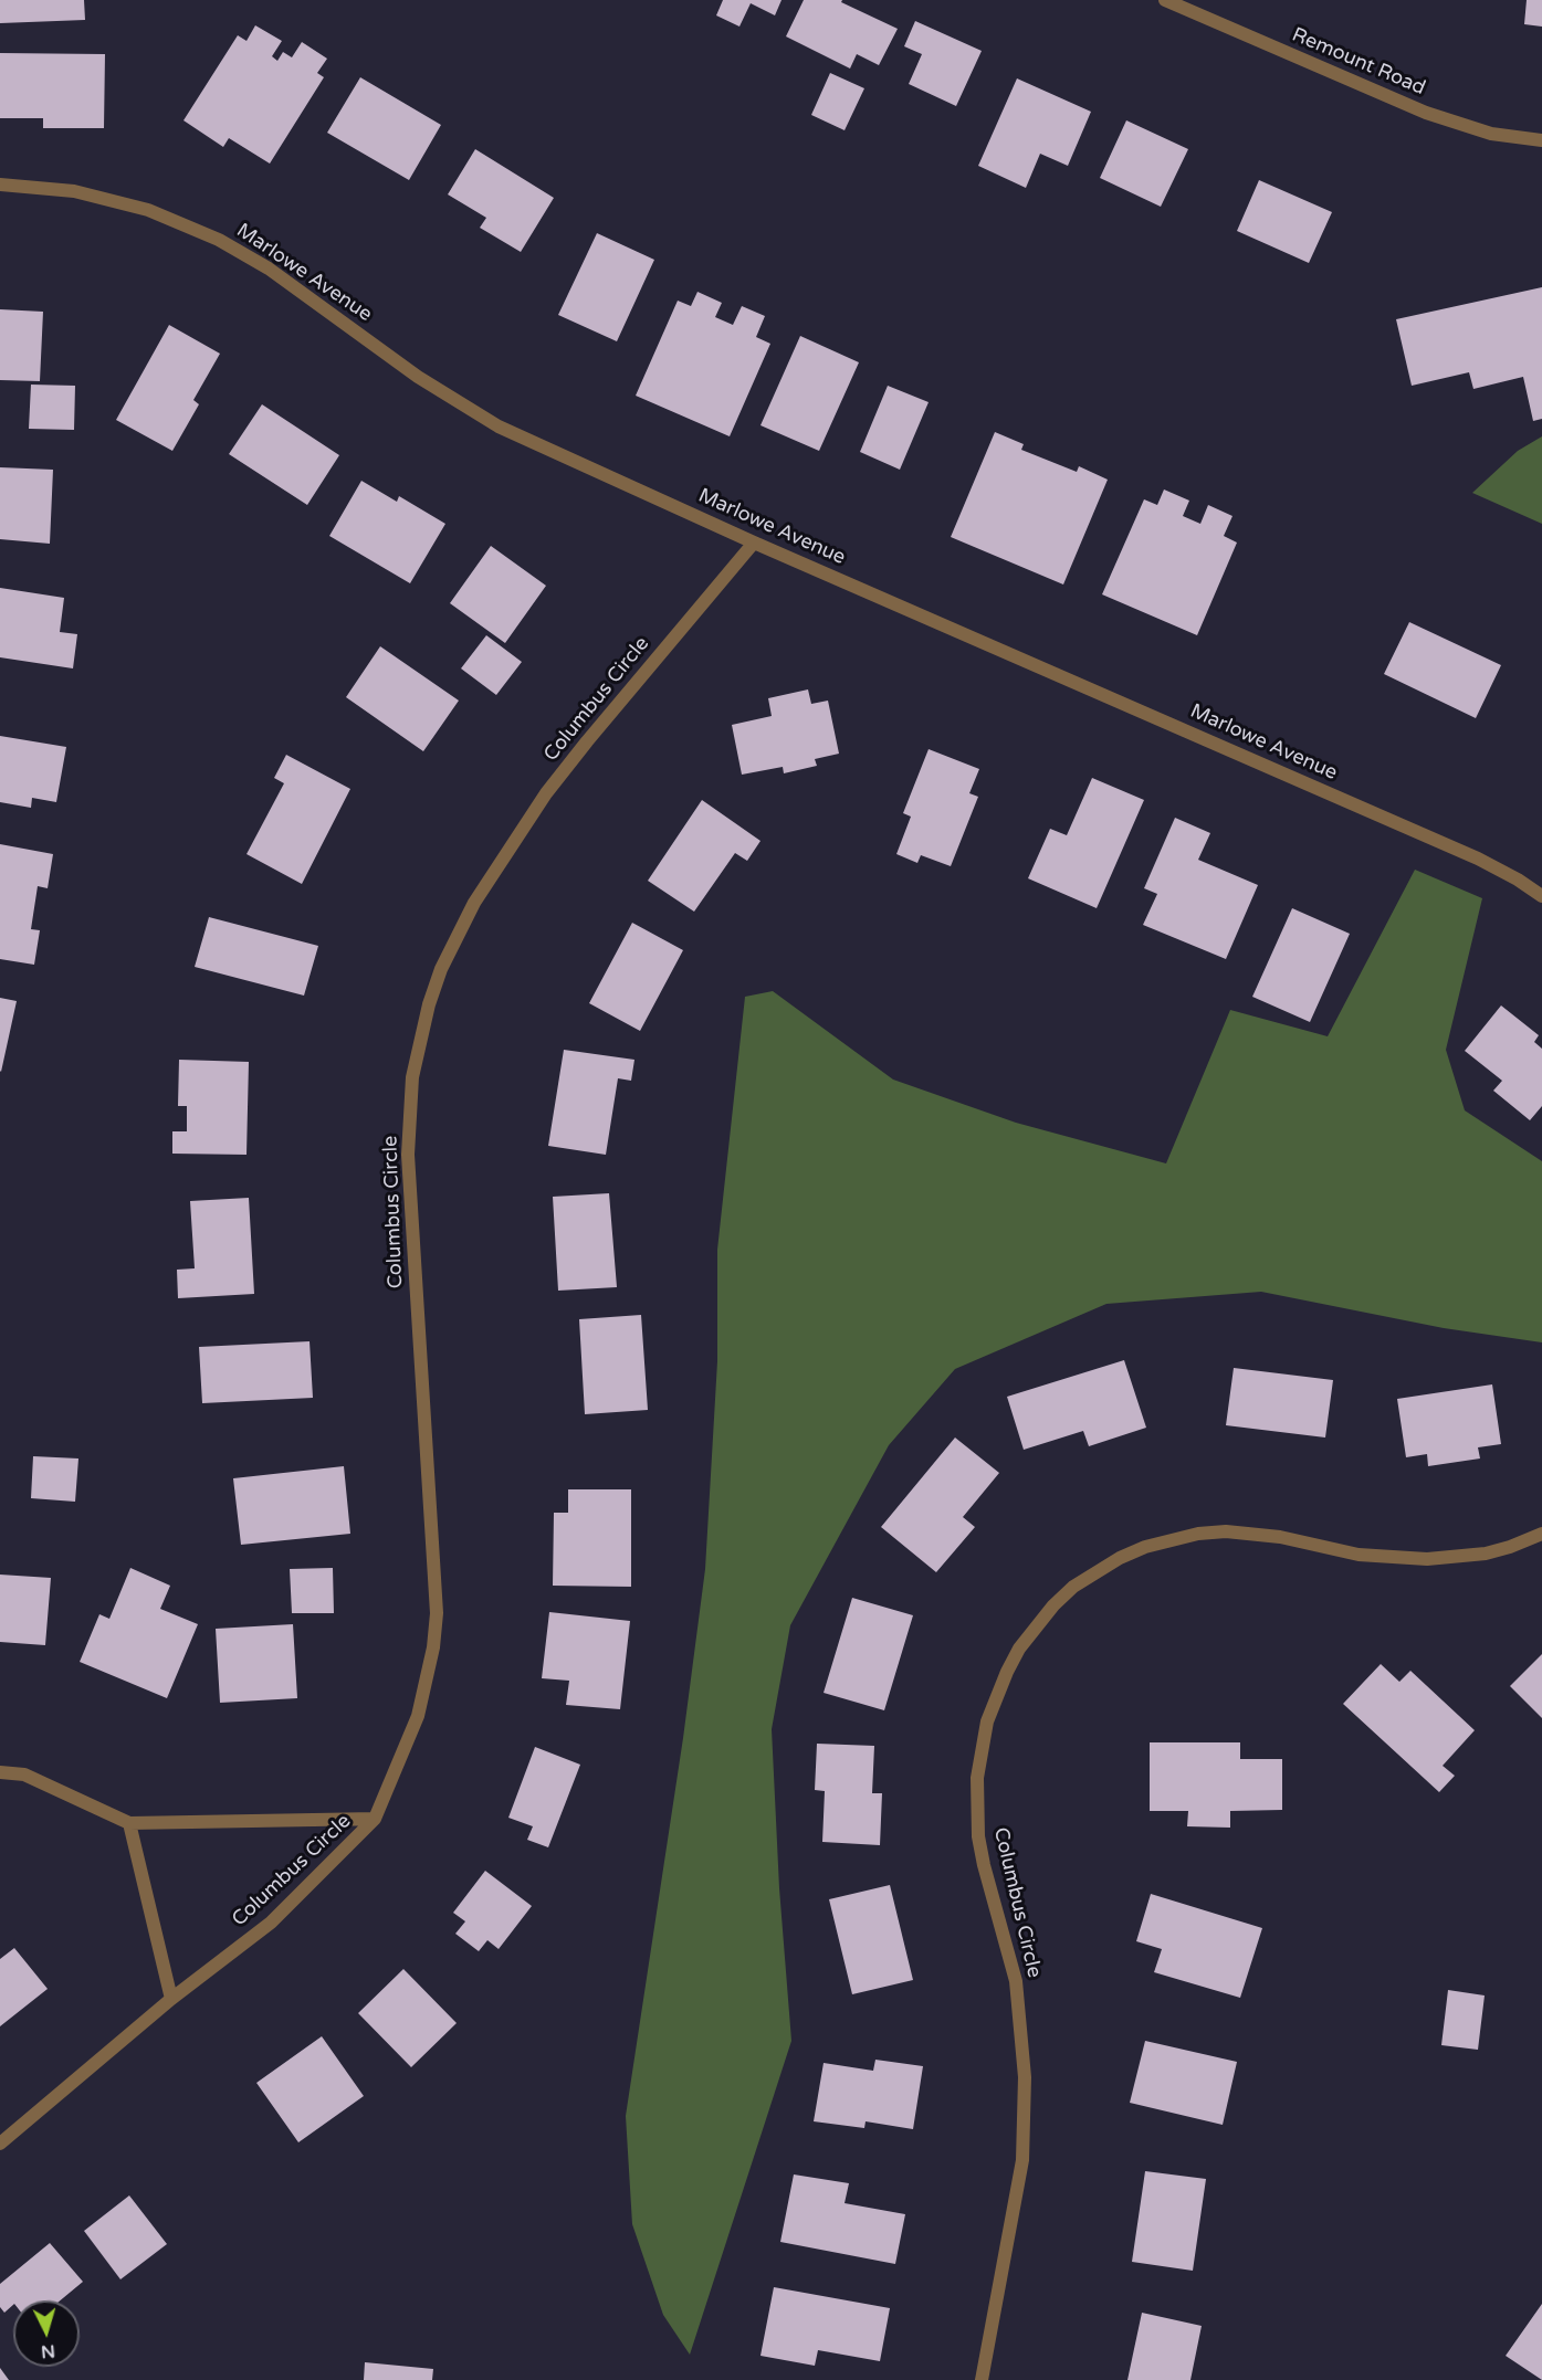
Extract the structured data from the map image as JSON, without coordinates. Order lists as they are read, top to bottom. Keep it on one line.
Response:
{"streets":{"street":["Remount Road","Marlowe Avenue","Columbus Circle"]},"crossings":[["Marlowe Avenue","Columbus Circle"]],"north":"bottom"}
